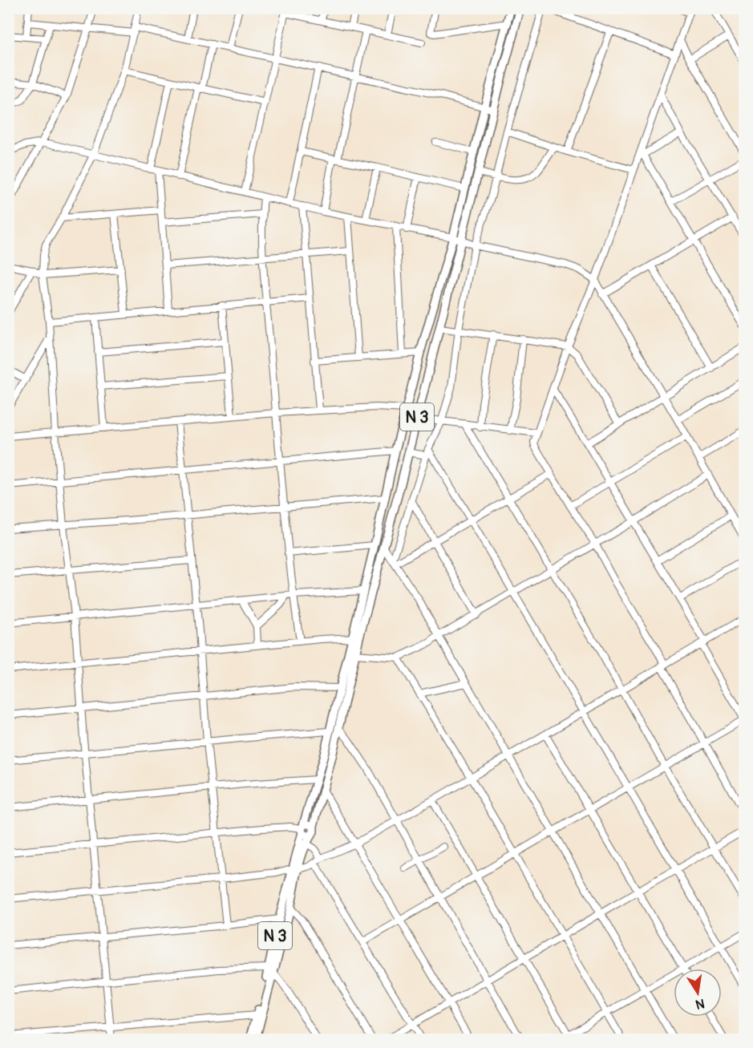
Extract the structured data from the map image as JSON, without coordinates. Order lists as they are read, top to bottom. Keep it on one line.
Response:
{"streets":{"main road":["N 3"]},"north":"bottom"}
